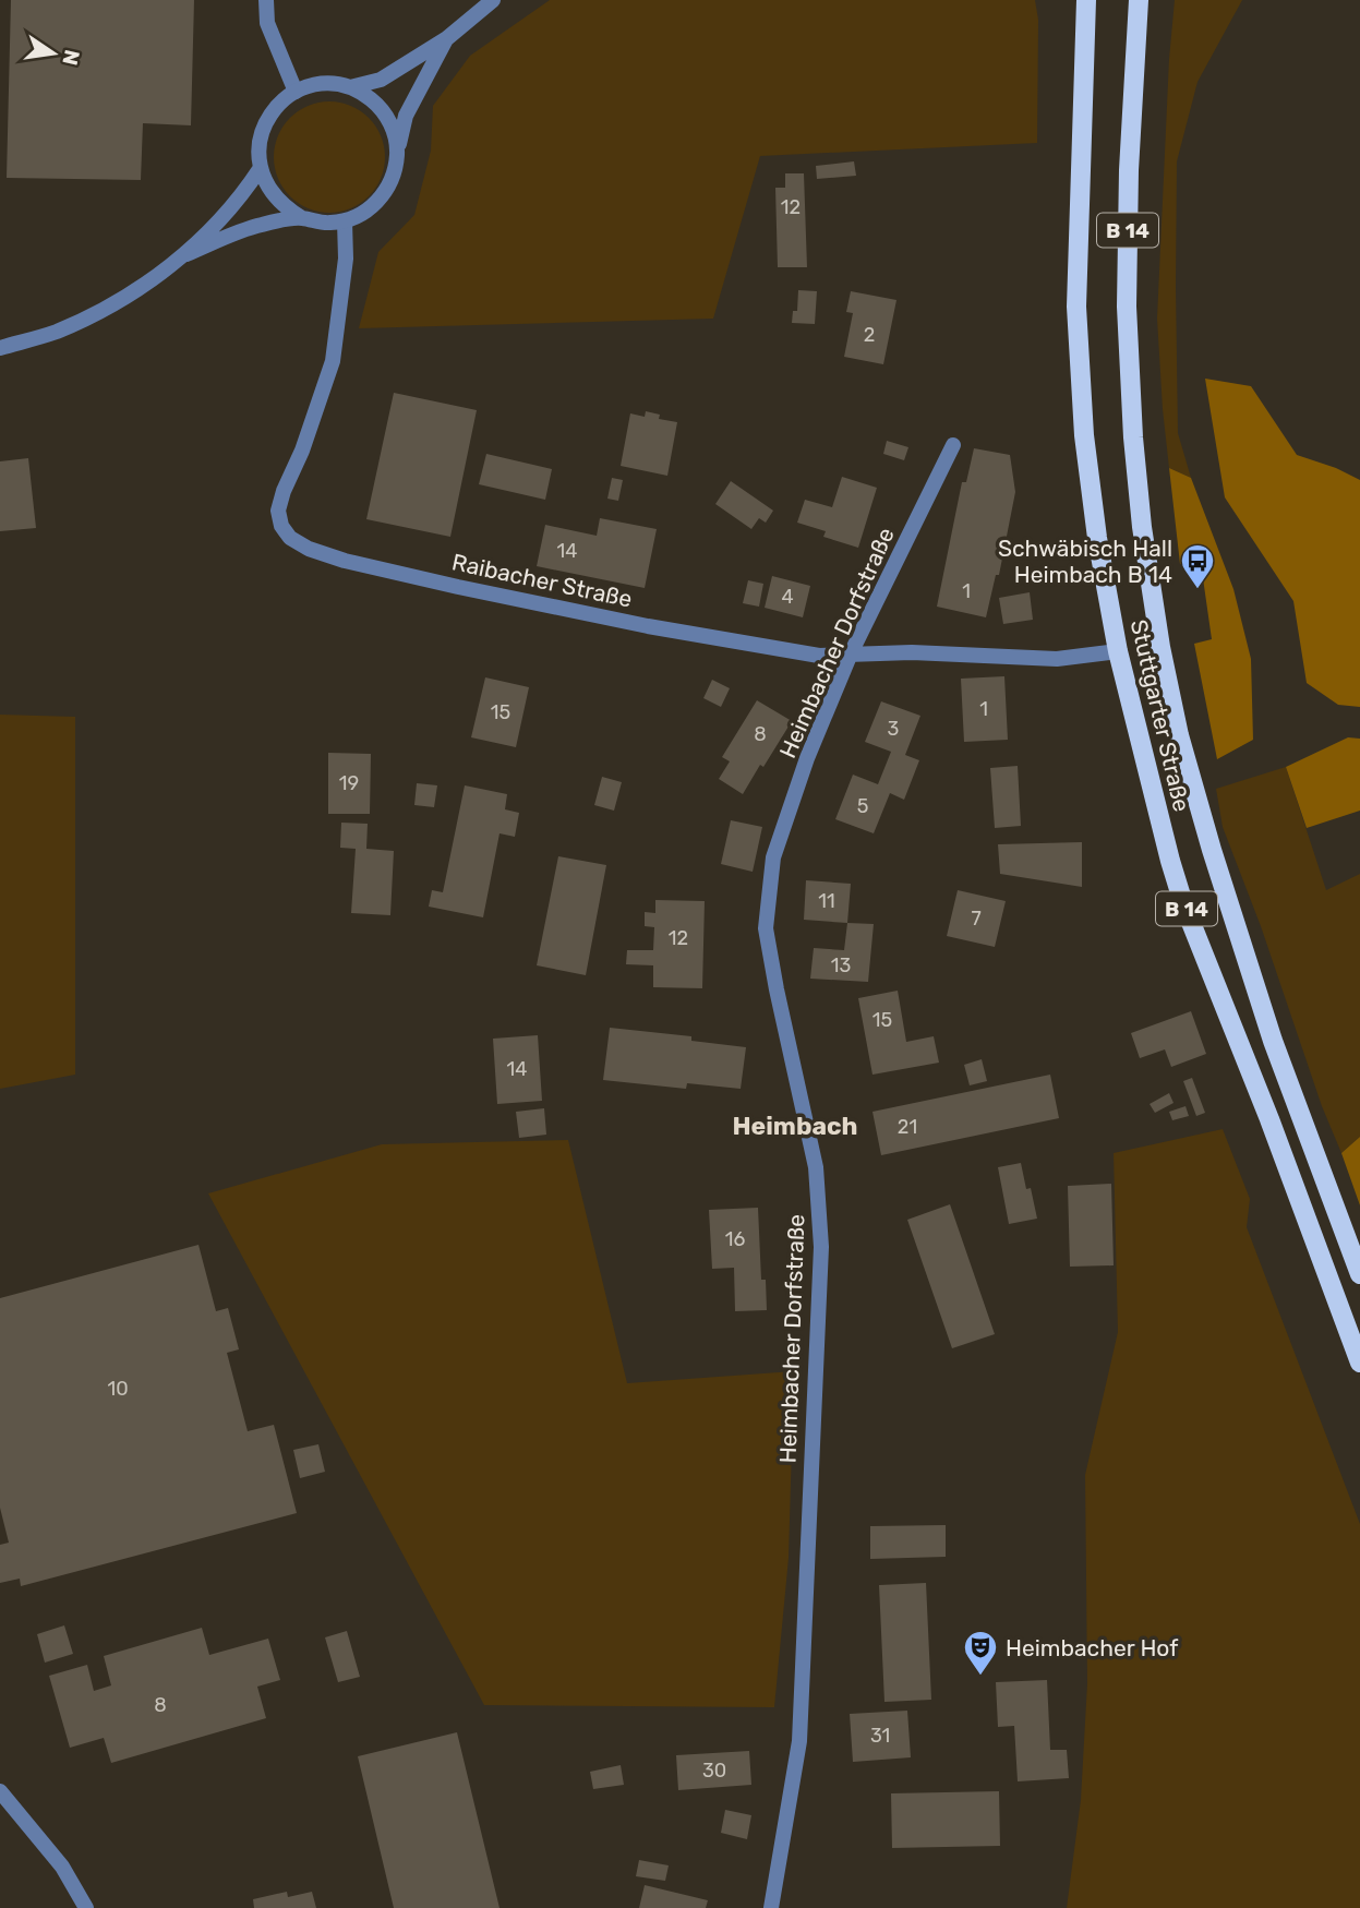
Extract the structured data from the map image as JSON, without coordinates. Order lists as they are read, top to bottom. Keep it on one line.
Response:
{"streets":{"main road":["B 14","Stuttgarter Straße"],"street":["Raibacher Straße","Heimbacher Dorfstraße"]},"crossings":[["Raibacher Straße","Heimbacher Dorfstraße"],["Raibacher Straße","Stuttgarter Straße"]],"districts":["Heimbach"],"places":{"bus stop":["Schwäbisch Hall Heimbach B 14"],"theatre":["Heimbacher Hof"]},"house_numbers":["12","2","14","1","4","1","15","3","8","19","5","11","7","12","13","15","14","21","16","10","8","31","30"],"north":"right"}
